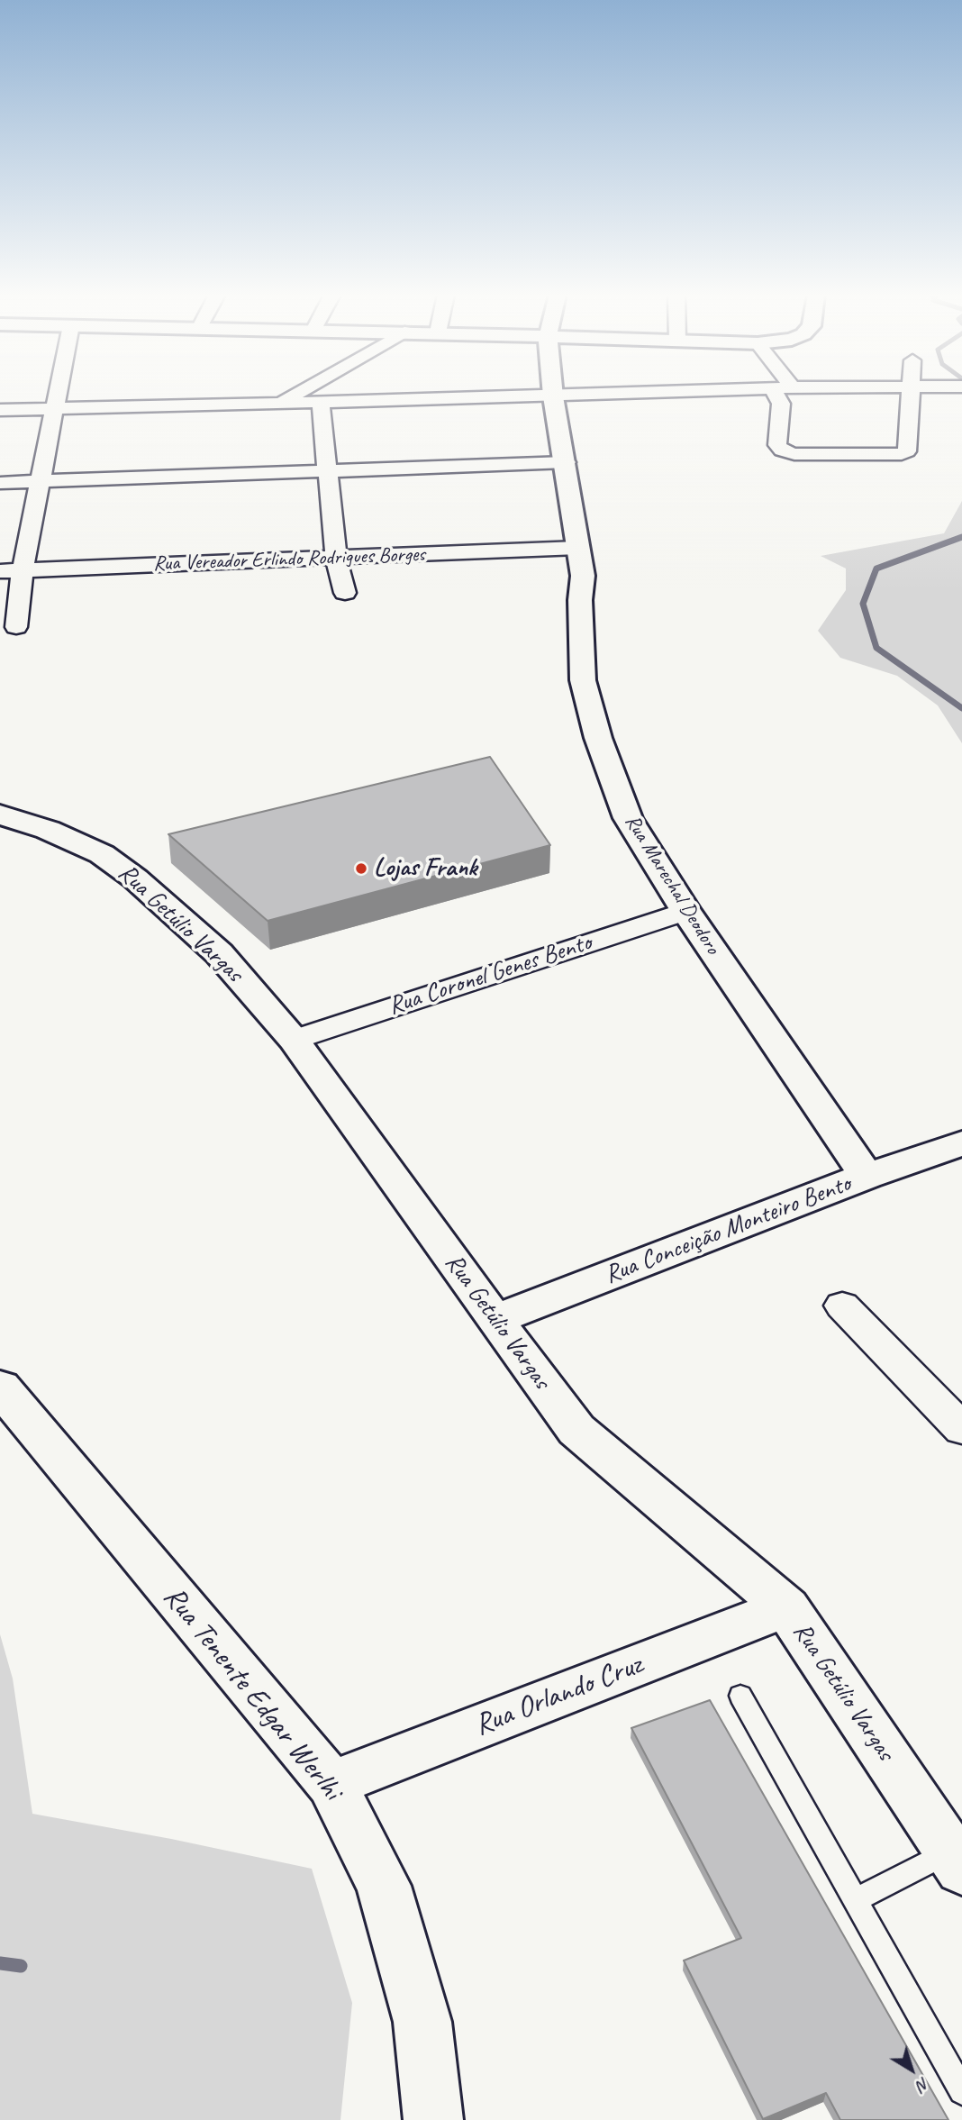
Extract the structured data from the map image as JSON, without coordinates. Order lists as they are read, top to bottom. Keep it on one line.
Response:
{"streets":{"street":["Rua Vereador Erlindo Rodrigues Borges","Rua Marechal Deodoro","Rua Getúlio Vargas","Rua Coronel Genes Bento","Rua Conceição Monteiro Bento","Rua Tenente Edgar Werlhi","Rua Orlando Cruz"]},"crossings":[["Rua Vereador Erlindo Rodrigues Borges","Rua Marechal Deodoro"],["Rua Marechal Deodoro","Rua Coronel Genes Bento"],["Rua Marechal Deodoro","Rua Conceição Monteiro Bento"],["Rua Getúlio Vargas","Rua Coronel Genes Bento"],["Rua Getúlio Vargas","Rua Conceição Monteiro Bento"],["Rua Getúlio Vargas","Rua Orlando Cruz"],["Rua Tenente Edgar Werlhi","Rua Orlando Cruz"]],"places":["Lojas Frank"],"north":"bottom right"}
